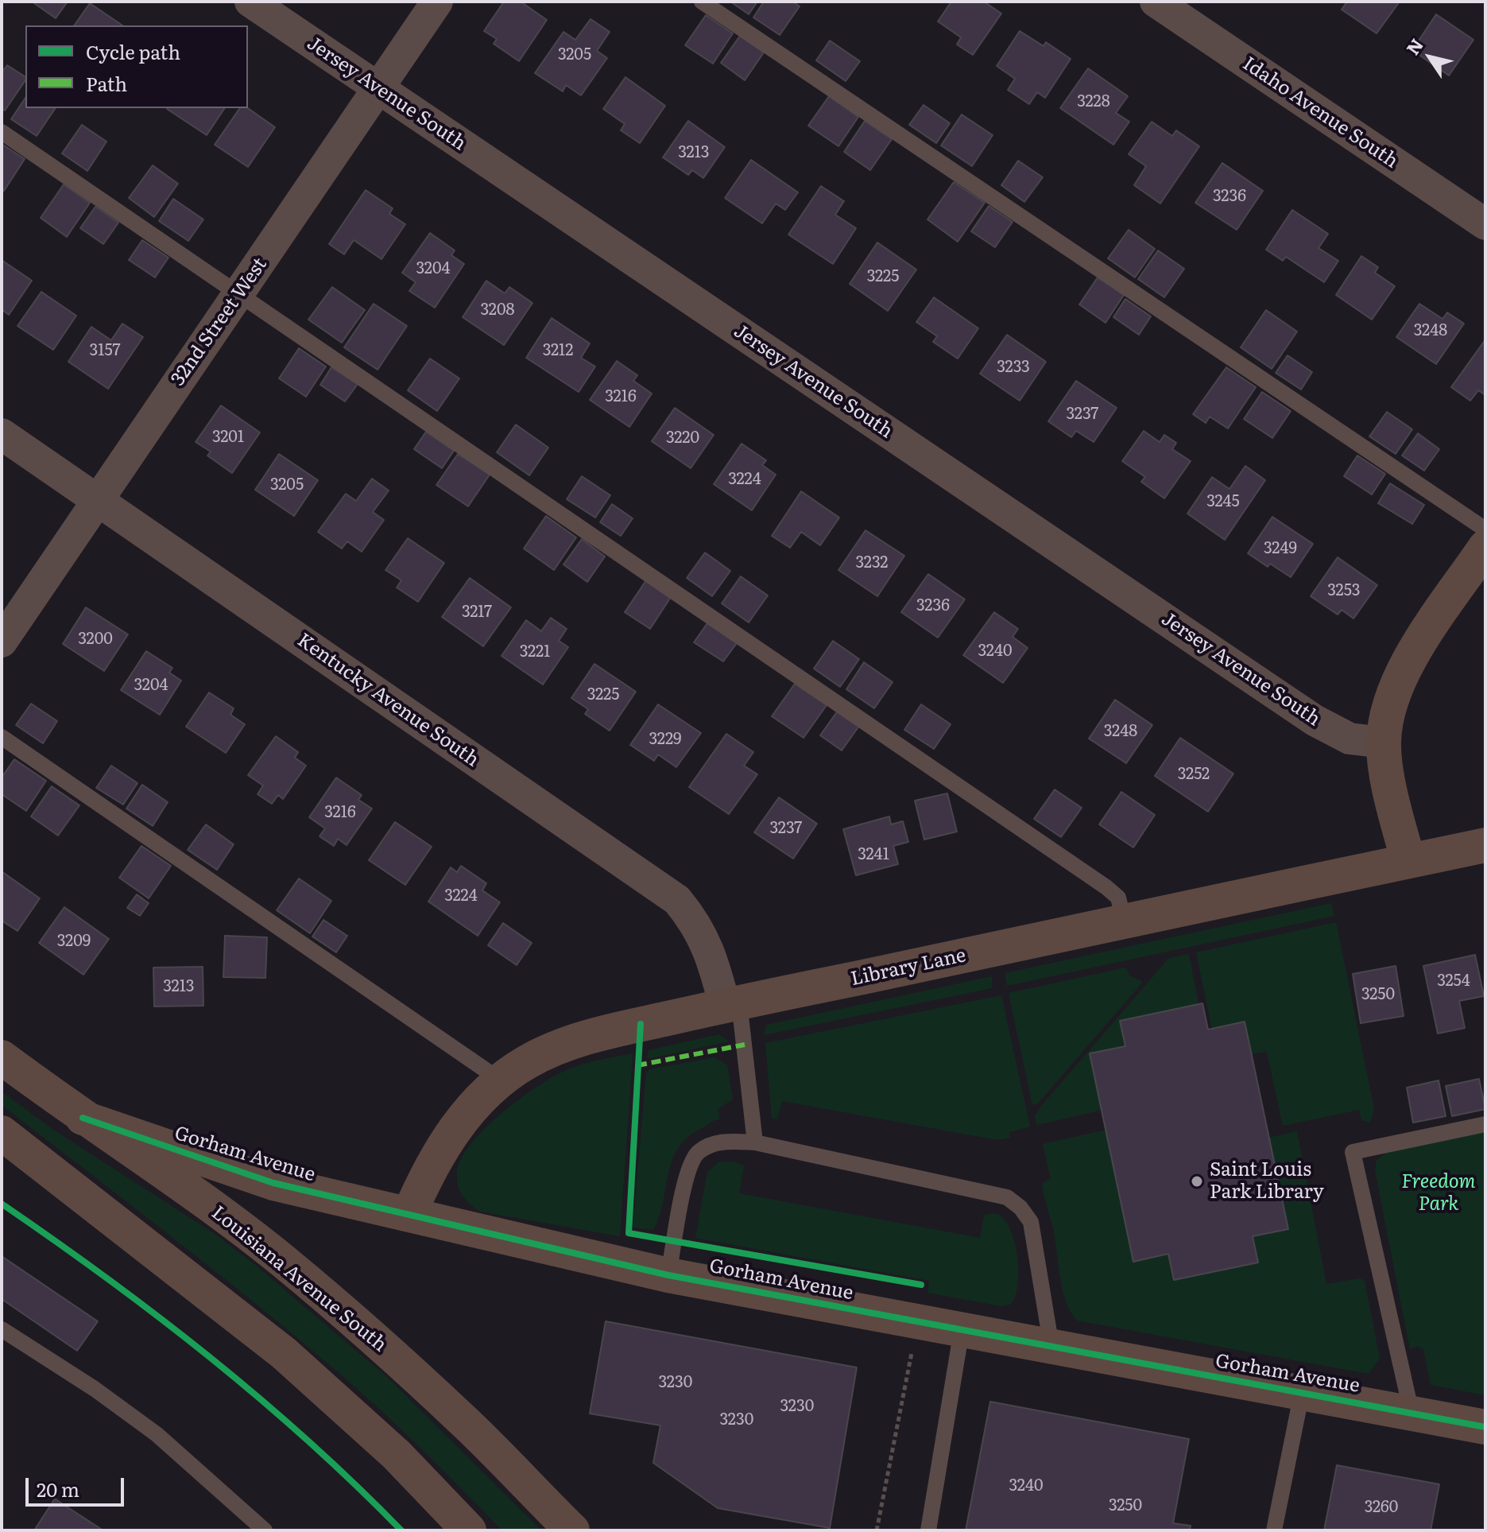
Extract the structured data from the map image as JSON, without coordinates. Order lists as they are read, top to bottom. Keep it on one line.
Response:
{"streets":{"street":["Jersey Avenue South","Idaho Avenue South","32nd Street West","Kentucky Avenue South","Library Lane","Gorham Avenue","Louisiana Avenue South"]},"crossings":[["Jersey Avenue South","32nd Street West"],["32nd Street West","Kentucky Avenue South"],["Kentucky Avenue South","Library Lane"],["Library Lane","Gorham Avenue"],["Gorham Avenue","Louisiana Avenue South"]],"parks":["Freedom Park"],"places":["Saint Louis Park Library"],"house_numbers":["3205","3228","3213","3236","3204","3225","3208","3248","3157","3212","3233","3216","3237","3201","3220","3224","3205","3245","3249","3232","3253","3236","3217","3200","3240","3221","3204","3225","3248","3229","3252","3216","3237","3241","3224","3209","3254","3213","3250","3230","3230","3230","3240","3250","3260"],"legend":["Cycle path","Path"],"scale_bar":"20 m","north":"top left"}
